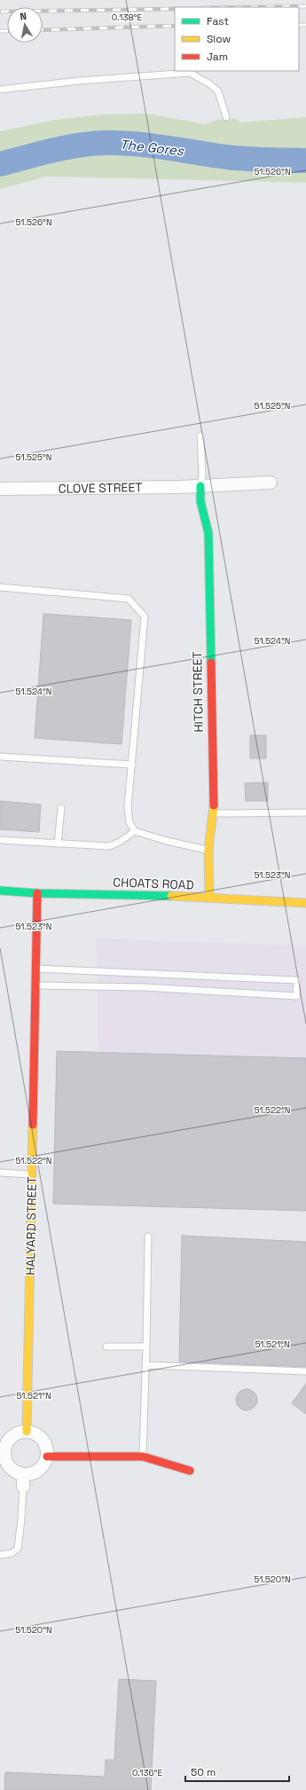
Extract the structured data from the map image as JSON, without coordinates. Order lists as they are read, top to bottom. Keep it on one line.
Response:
{"streets":{"street":["CLOVE STREET","HITCH STREET","CHOATS ROAD","HALYARD STREET"]},"crossings":[["CLOVE STREET","HITCH STREET"],["HITCH STREET","CHOATS ROAD"],["CHOATS ROAD","HALYARD STREET"]],"water":["The Gores"],"legend":["Fast","Slow","Jam"],"scale_bar":"50 m","north":"top","coordinates":["0.138°E","51.526°N","51.525°N","51.524°N","51.523°N","51.522°N","51.521°N","51.520°N","0.136°E"]}
